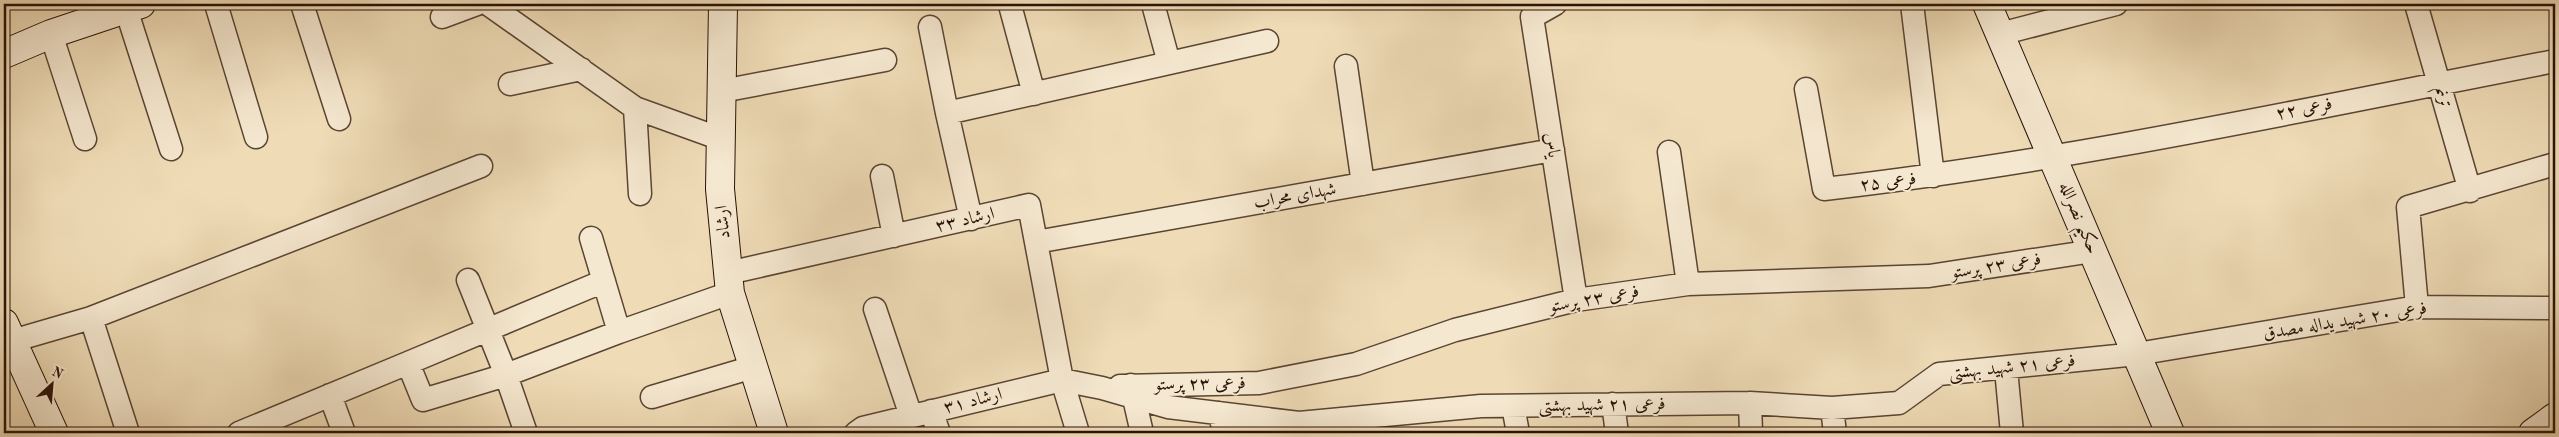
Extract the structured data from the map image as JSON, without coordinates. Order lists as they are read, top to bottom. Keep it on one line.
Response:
{"streets":{"main road":["حکیم نصرالله","ارشاد"],"street":["ترنم","فرعی ۲۲","یاس","فرعی ۲۵","شهدای محراب","ارشاد ۳۳","فرعی ۲۳ پرستو","فرعی ۲۰ شهید یداله مصدق","فرعی ۲۱ شهید بهشتی","ارشاد ۳۱"]},"crossings":[["ترنم","فرعی ۲۲"],["فرعی ۲۲","فرعی ۲۵"],["فرعی ۲۲","حکیم نصرالله"],["یاس","شهدای محراب"],["یاس","فرعی ۲۳ پرستو"],["فرعی ۲۵","حکیم نصرالله"],["شهدای محراب","ارشاد ۳۳"],["حکیم نصرالله","فرعی ۲۳ پرستو"],["حکیم نصرالله","فرعی ۲۰ شهید یداله مصدق"],["حکیم نصرالله","فرعی ۲۱ شهید بهشتی"],["ارشاد ۳۳","ارشاد"],["ارشاد ۳۳","فرعی ۲۱ شهید بهشتی"],["ارشاد ۳۳","ارشاد ۳۱"],["فرعی ۲۳ پرستو","فرعی ۲۱ شهید بهشتی"],["فرعی ۲۰ شهید یداله مصدق","فرعی ۲۱ شهید بهشتی"],["فرعی ۲۱ شهید بهشتی","ارشاد ۳۱"]],"north":"top right"}
